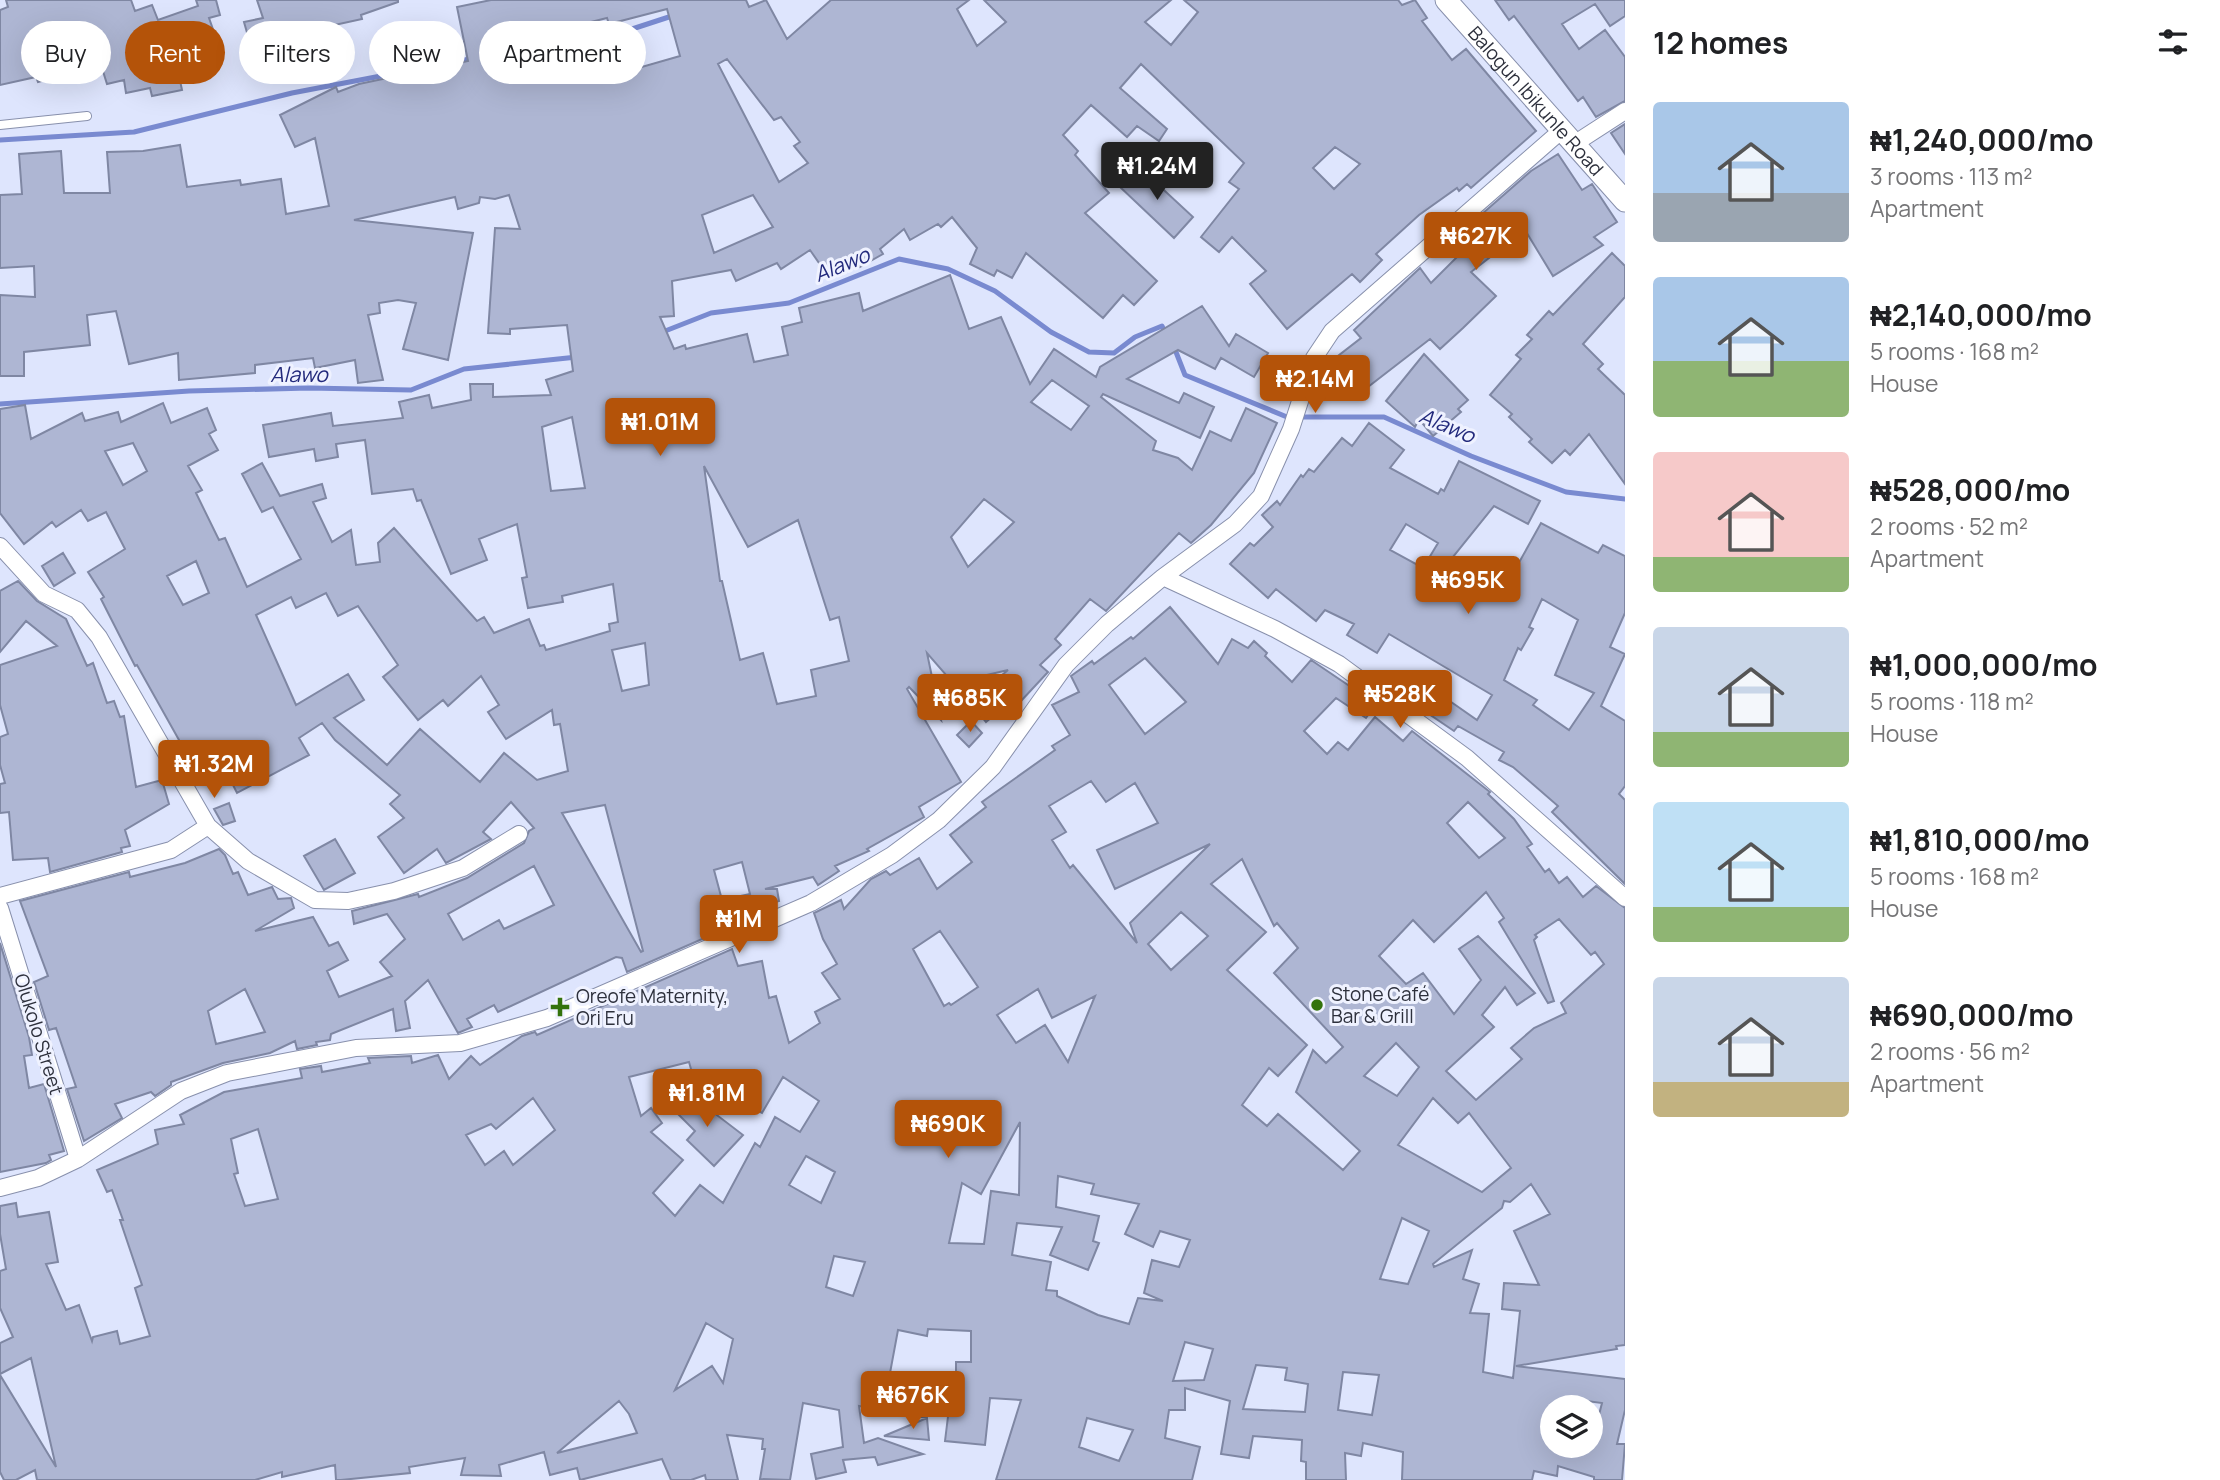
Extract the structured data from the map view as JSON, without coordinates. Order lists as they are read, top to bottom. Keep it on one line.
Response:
{"streets":{"street":["Balogun Ibikunle Road","Olukolo Street"]},"water":["Alawo"],"places":{"other":["Stone Café Bar & Grill"],"health":["Oreofe Maternity, Ori Eru"]},"page":{"heading":"12 homes","chip":["Buy","Rent","Filters","New","Apartment"],"list":[{"name":"₦1,240,000/mo","note":"3 rooms · 113 m² · Apartment"},{"name":"₦2,140,000/mo","note":"5 rooms · 168 m² · House"},{"name":"₦528,000/mo","note":"2 rooms · 52 m² · Apartment"},{"name":"₦1,000,000/mo","note":"5 rooms · 118 m² · House"},{"name":"₦1,810,000/mo","note":"5 rooms · 168 m² · House"},{"name":"₦690,000/mo","note":"2 rooms · 56 m² · Apartment"}],"price":["₦1.24M","₦627K","₦2.14M","₦1.01M","₦695K","₦528K","₦685K","₦1.32M","₦1M","₦1.81M","₦690K","₦676K"]}}
